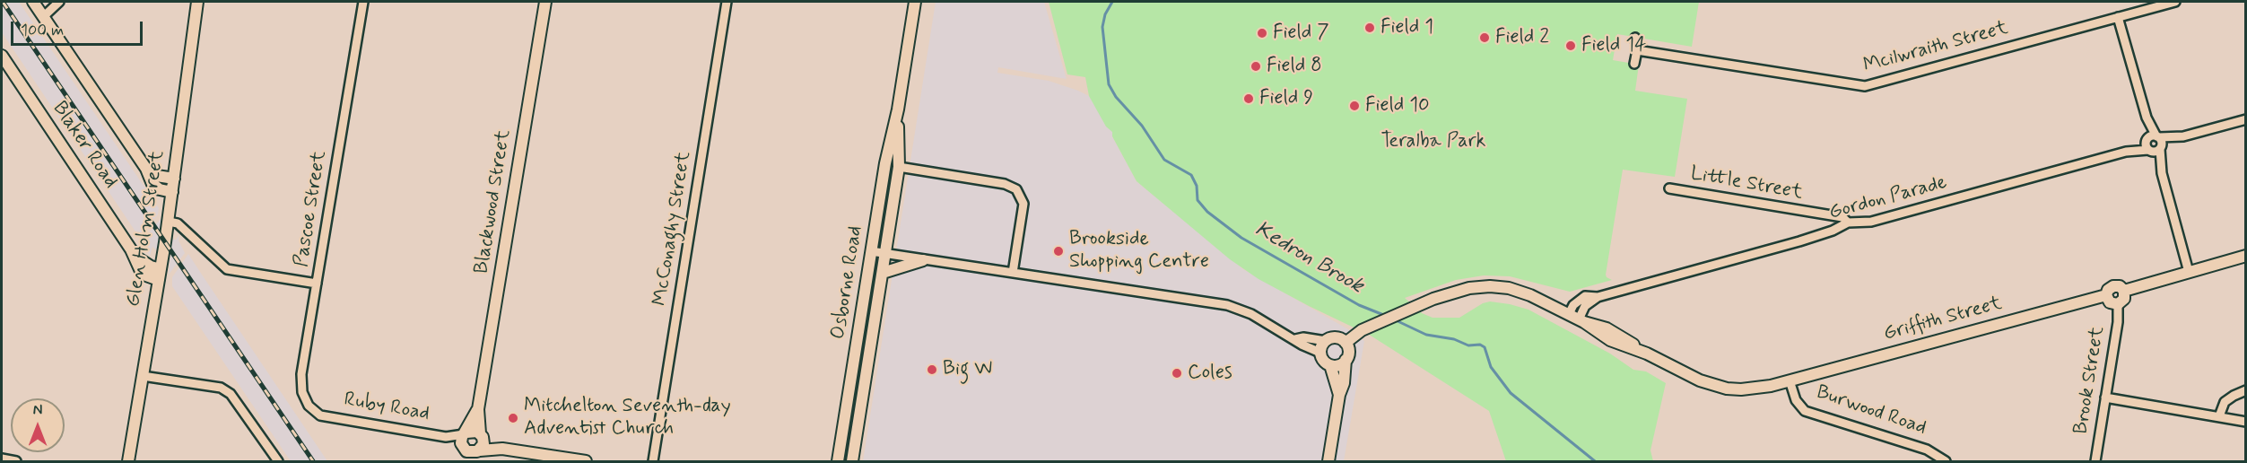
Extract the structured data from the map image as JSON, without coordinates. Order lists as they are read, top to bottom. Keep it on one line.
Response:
{"streets":{"street":["Mcilwraith Street","Blaker Road","Little Street","Gordon Parade","Blackwood Street","Pascoe Street","Glen Holm Street","McConaghy Street","Osborne Road","Griffith Street","Brook Street","Ruby Road","Burwood Road"]},"crossings":[["Blaker Road","Glen Holm Street"],["Little Street","Gordon Parade"],["Gordon Parade","Burwood Road"],["Blackwood Street","Ruby Road"],["Pascoe Street","Ruby Road"],["Griffith Street","Brook Street"],["Griffith Street","Burwood Road"]],"water":["Kedron Brook"],"parks":["Teralba Park"],"places":["Field 1","Field 7","Field 2","Field 14","Field 8","Field 9","Field 10","Brookside Shopping Centre","Big W","Coles","Mitchelton Seventh-day Adventist Church"],"scale_bar":"100 m","north":"top"}
